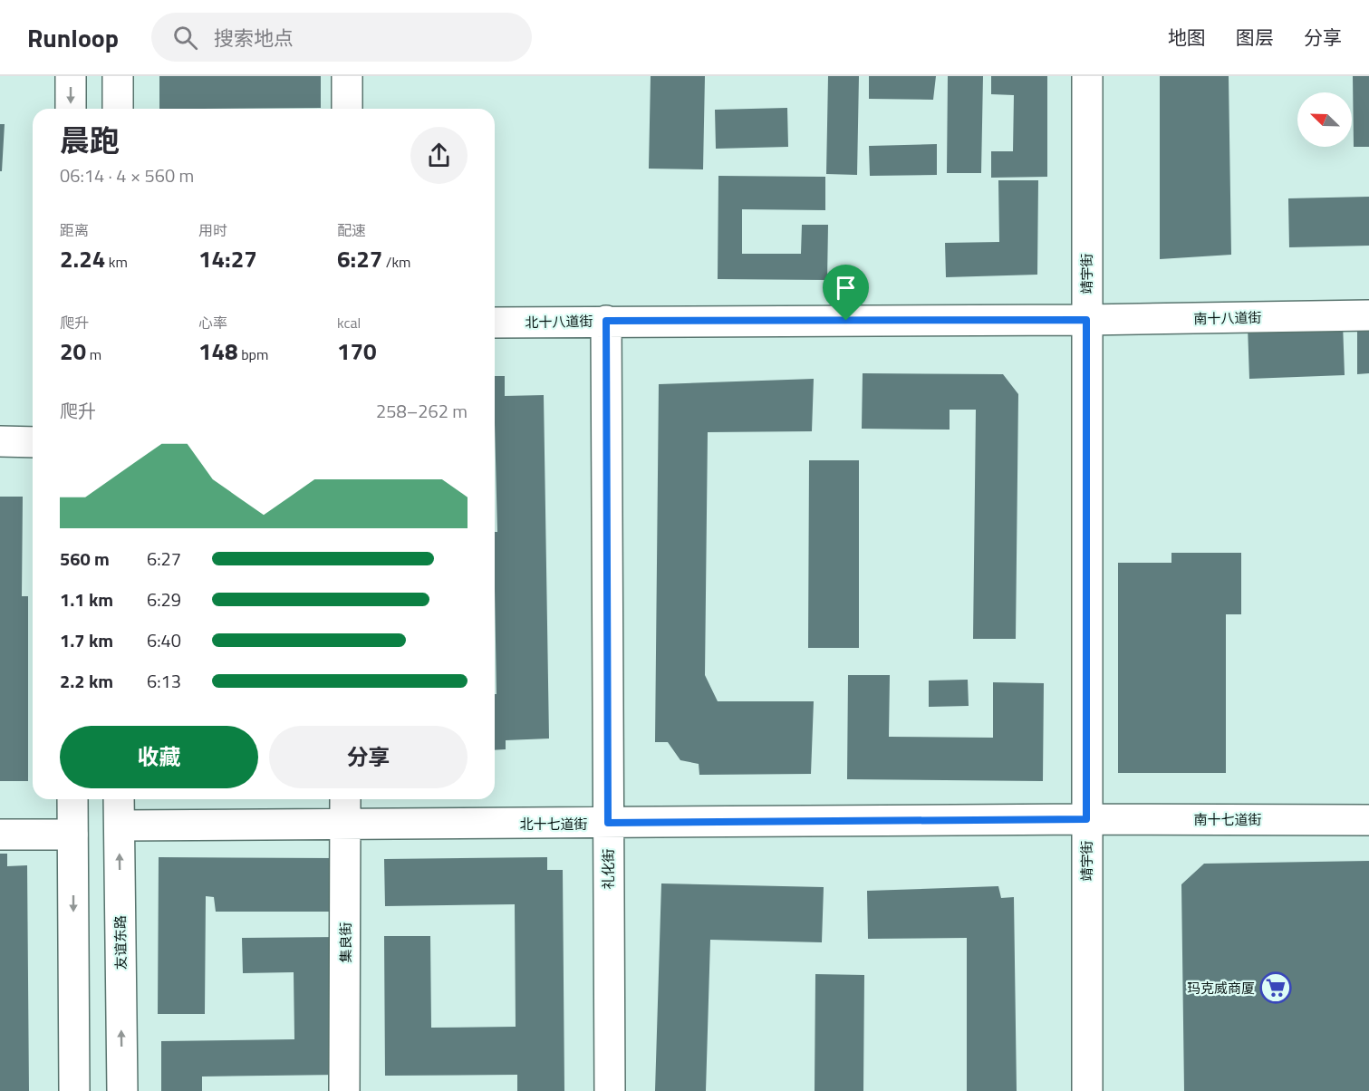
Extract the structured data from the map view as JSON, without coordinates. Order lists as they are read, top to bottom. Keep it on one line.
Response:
{"streets":{"main road":["靖宇街","南十八道街","北十八道街","南十七道街","北十七道街","礼化街","友谊东路","集良街"]},"crossings":[["靖宇街","南十八道街"],["靖宇街","北十八道街"],["靖宇街","南十七道街"],["靖宇街","北十七道街"],["南十八道街","北十八道街"],["北十八道街","礼化街"],["南十七道街","北十七道街"],["北十七道街","礼化街"],["北十七道街","友谊东路"],["北十七道街","集良街"]],"places":{"supermarket":["玛克威商厦"]},"north":"top left","page":{"header":"Runloop","search":"搜索地点","nav":["地图","图层","分享"],"heading":["晨跑","06:14 · 4 × 560 m"],"stats":[["距离","2.24 km"],["用时","14:27"],["配速","6:27 /km"],["爬升","20 m"],["心率","148 bpm"],["kcal","170"]],"chart":["爬升","258–262 m"],"list":[{"name":"560 m","note":"6:27"},{"name":"1.1 km","note":"6:29"},{"name":"1.7 km","note":"6:40"},{"name":"2.2 km","note":"6:13"}],"buttons":["收藏","分享"]}}
